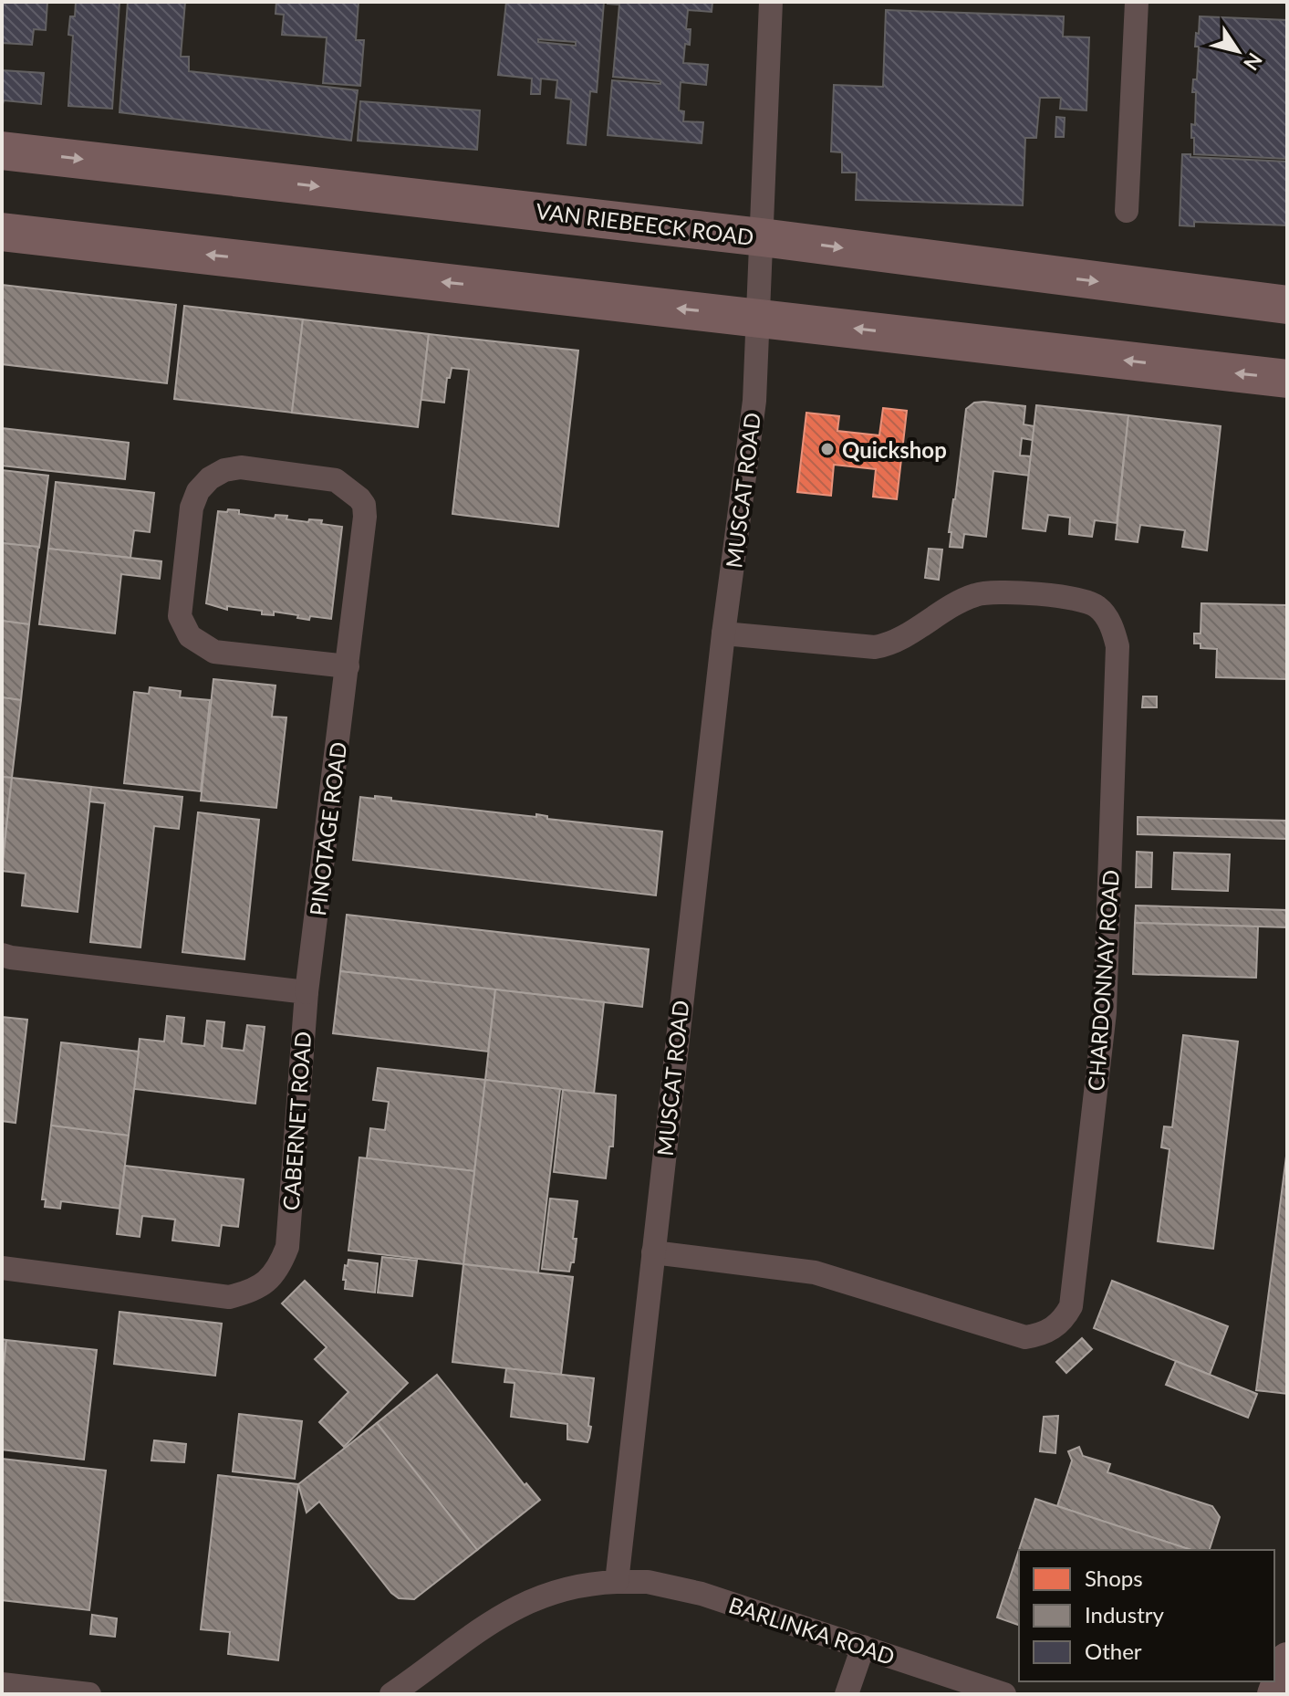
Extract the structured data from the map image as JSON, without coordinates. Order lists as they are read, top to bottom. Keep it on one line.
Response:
{"streets":{"main road":["VAN RIEBEECK ROAD"],"street":["MUSCAT ROAD","PINOTAGE ROAD","CHARDONNAY ROAD","CABERNET ROAD","BARLINKA ROAD"]},"crossings":[["VAN RIEBEECK ROAD","MUSCAT ROAD"],["MUSCAT ROAD","CHARDONNAY ROAD"],["MUSCAT ROAD","BARLINKA ROAD"],["PINOTAGE ROAD","CABERNET ROAD"]],"places":["Quickshop"],"legend":["Shops","Industry","Other"],"north":"bottom right"}
